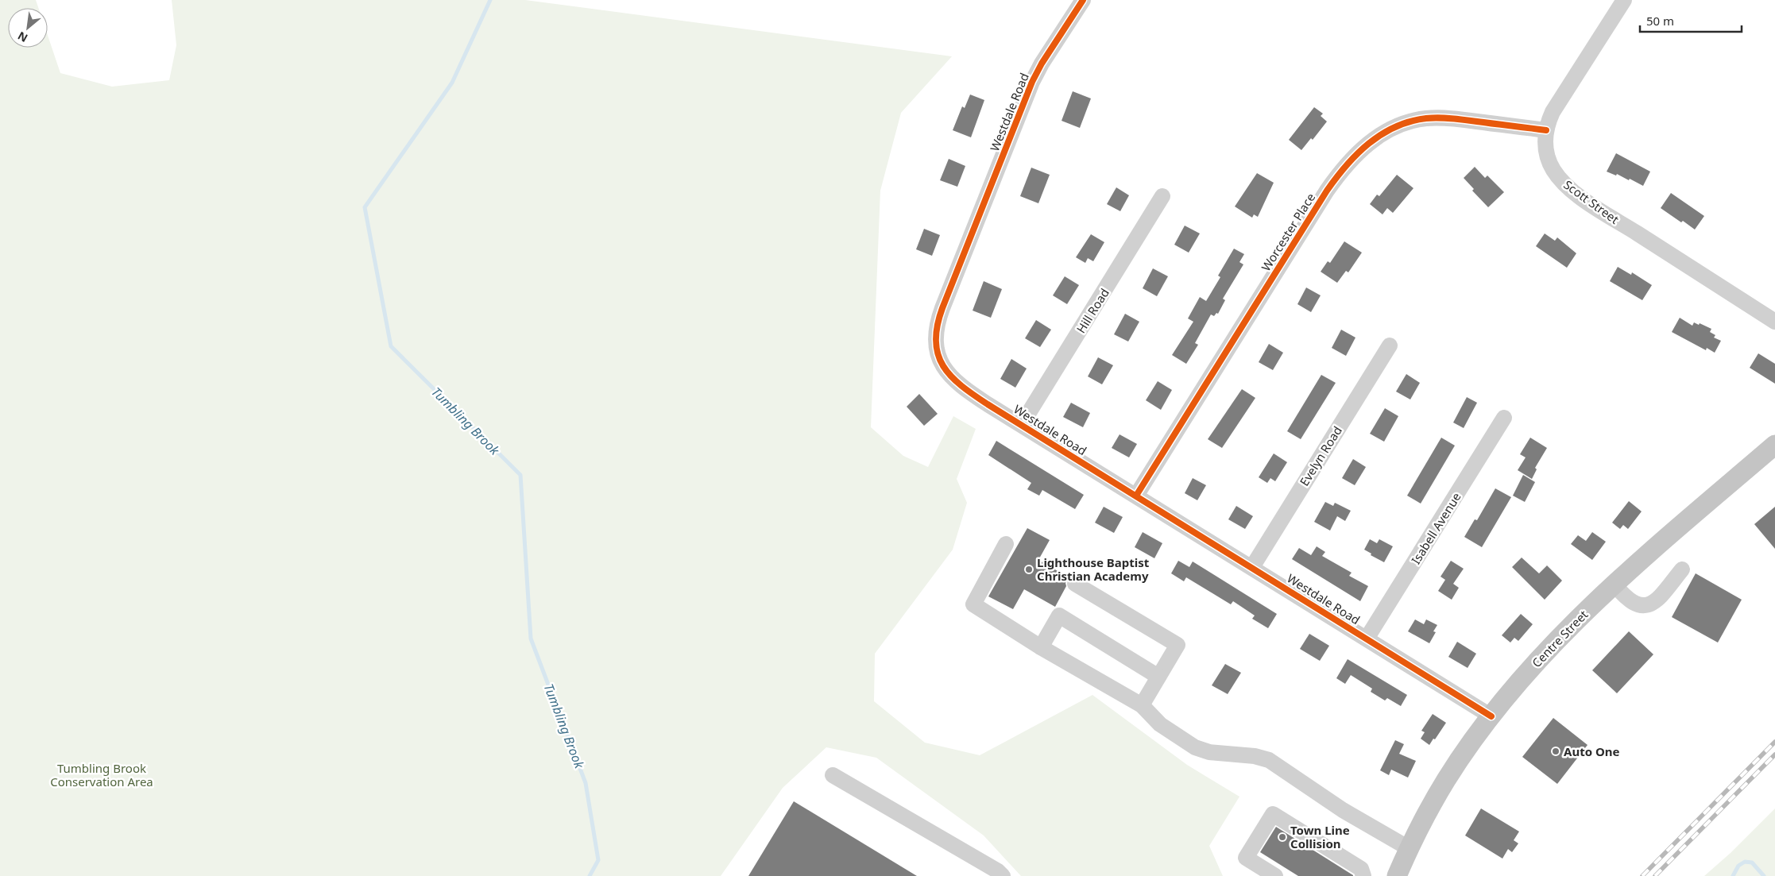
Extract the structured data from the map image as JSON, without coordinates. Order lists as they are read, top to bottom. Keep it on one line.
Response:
{"streets":{"main road":["Centre Street"],"street":["Westdale Road","Scott Street","Worcester Place","Hill Road","Evelyn Road","Isabell Avenue"]},"crossings":[["Westdale Road","Worcester Place"],["Westdale Road","Hill Road"],["Westdale Road","Evelyn Road"],["Westdale Road","Isabell Avenue"],["Westdale Road","Centre Street"],["Scott Street","Worcester Place"]],"water":["Tumbling Brook"],"parks":["Tumbling Brook Conservation Area"],"places":["Lighthouse Baptist Christian Academy","Auto One","Town Line Collision"],"scale_bar":"50 m","north":"bottom left"}
